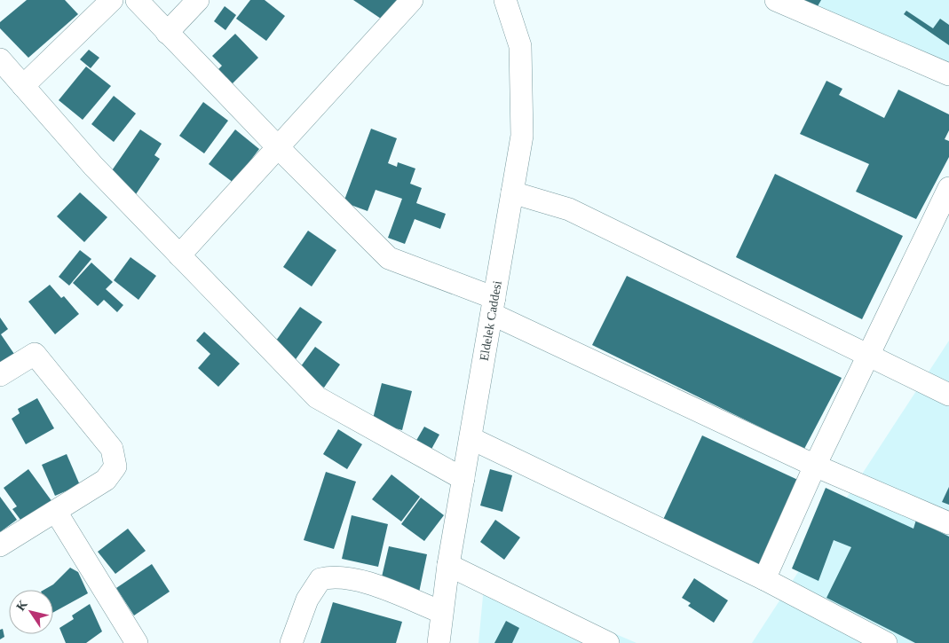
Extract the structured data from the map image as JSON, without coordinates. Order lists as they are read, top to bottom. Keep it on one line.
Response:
{"streets":{"street":["Eldelek Caddesi"]},"north":"top left"}
